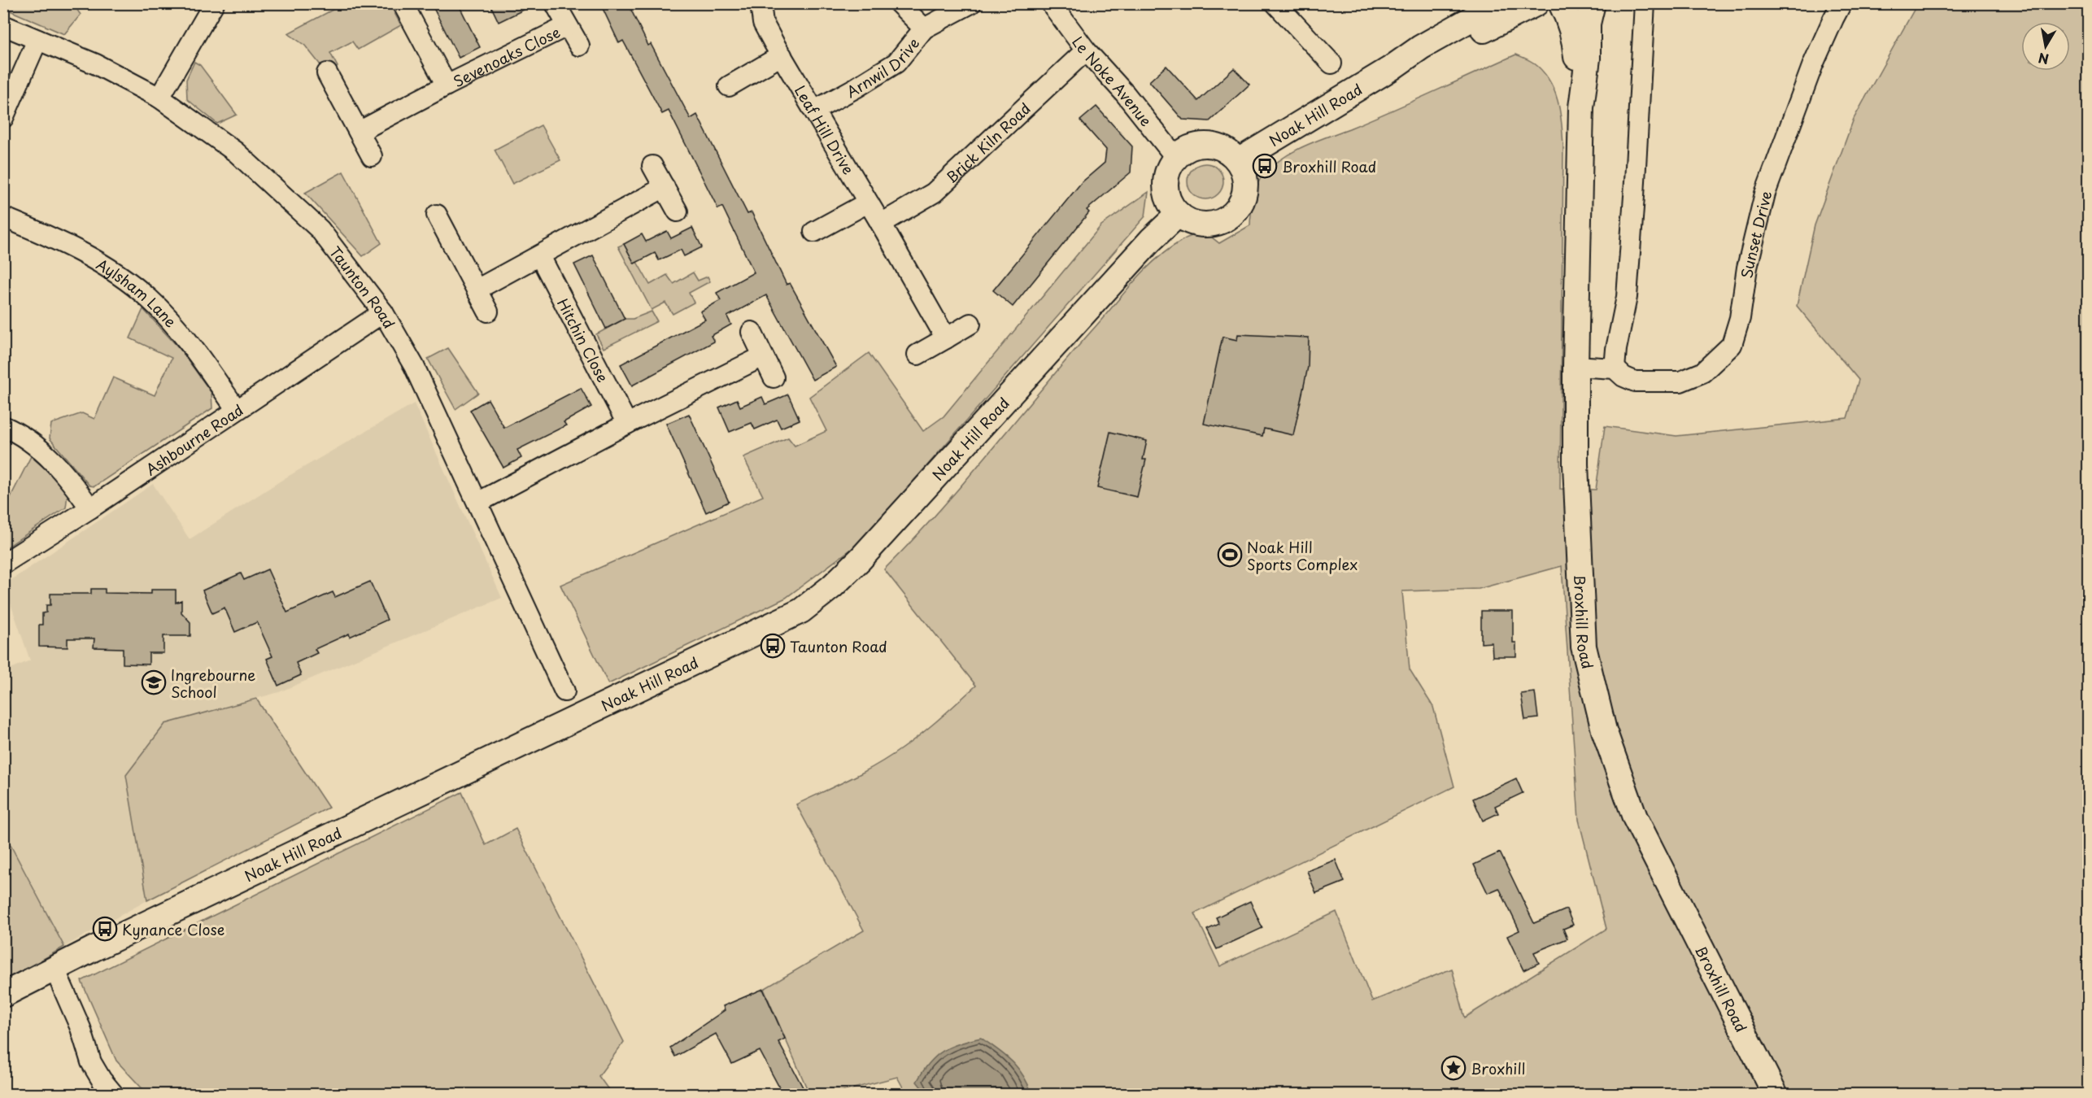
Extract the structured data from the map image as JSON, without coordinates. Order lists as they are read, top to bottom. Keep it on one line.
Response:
{"streets":{"street":["Sevenoaks Close","Arnwil Drive","Le Noke Avenue","Noak Hill Road","Leaf Hill Drive","Brick Kiln Road","Sunset Drive","Taunton Road","Aylsham Lane","Hitchin Close","Ashbourne Road","Broxhill Road"]},"crossings":[["Arnwil Drive","Leaf Hill Drive"],["Le Noke Avenue","Noak Hill Road"],["Le Noke Avenue","Brick Kiln Road"],["Leaf Hill Drive","Brick Kiln Road"],["Taunton Road","Ashbourne Road"],["Aylsham Lane","Ashbourne Road"]],"places":{"bus stop":["Broxhill Road","Taunton Road","Kynance Close"],"sports":["Noak Hill Sports Complex"],"school or university":["Ingrebourne School"],"place":["Broxhill"]},"north":"bottom"}
